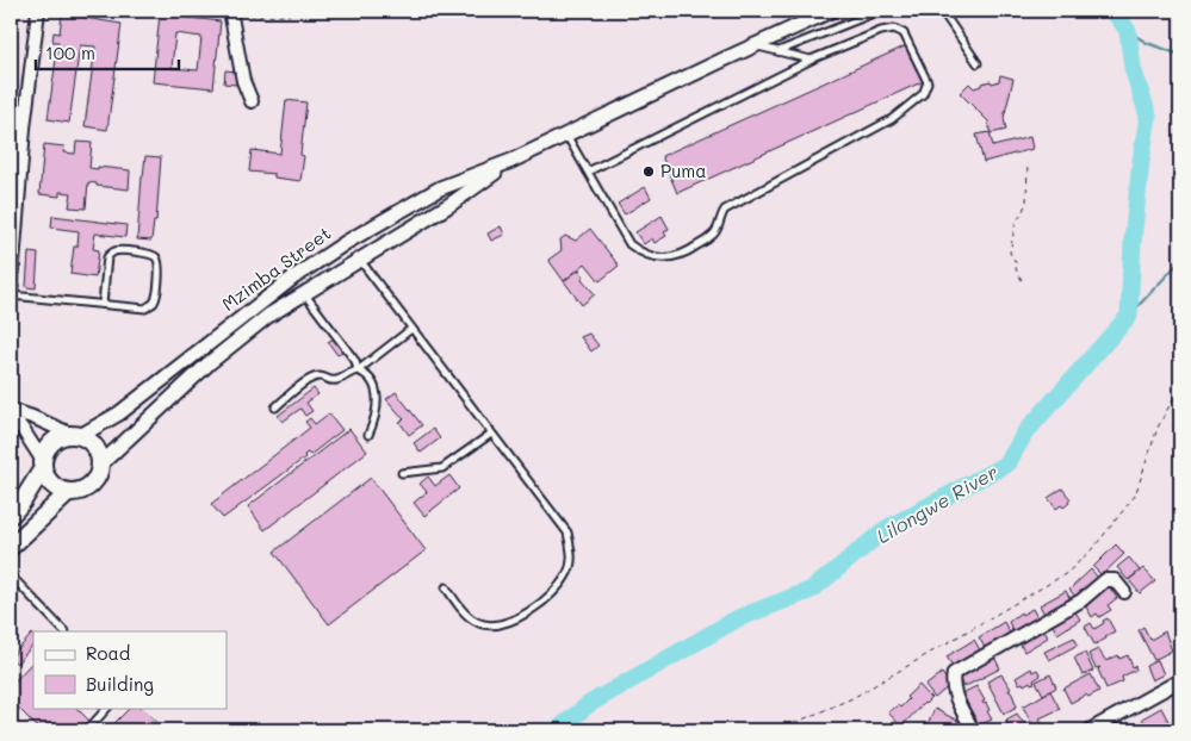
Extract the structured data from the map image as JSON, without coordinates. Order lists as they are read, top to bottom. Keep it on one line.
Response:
{"streets":{"street":["Mzimba Street"]},"water":["Lilongwe River"],"places":["Puma"],"legend":["Road","Building"],"scale_bar":"100 m"}
